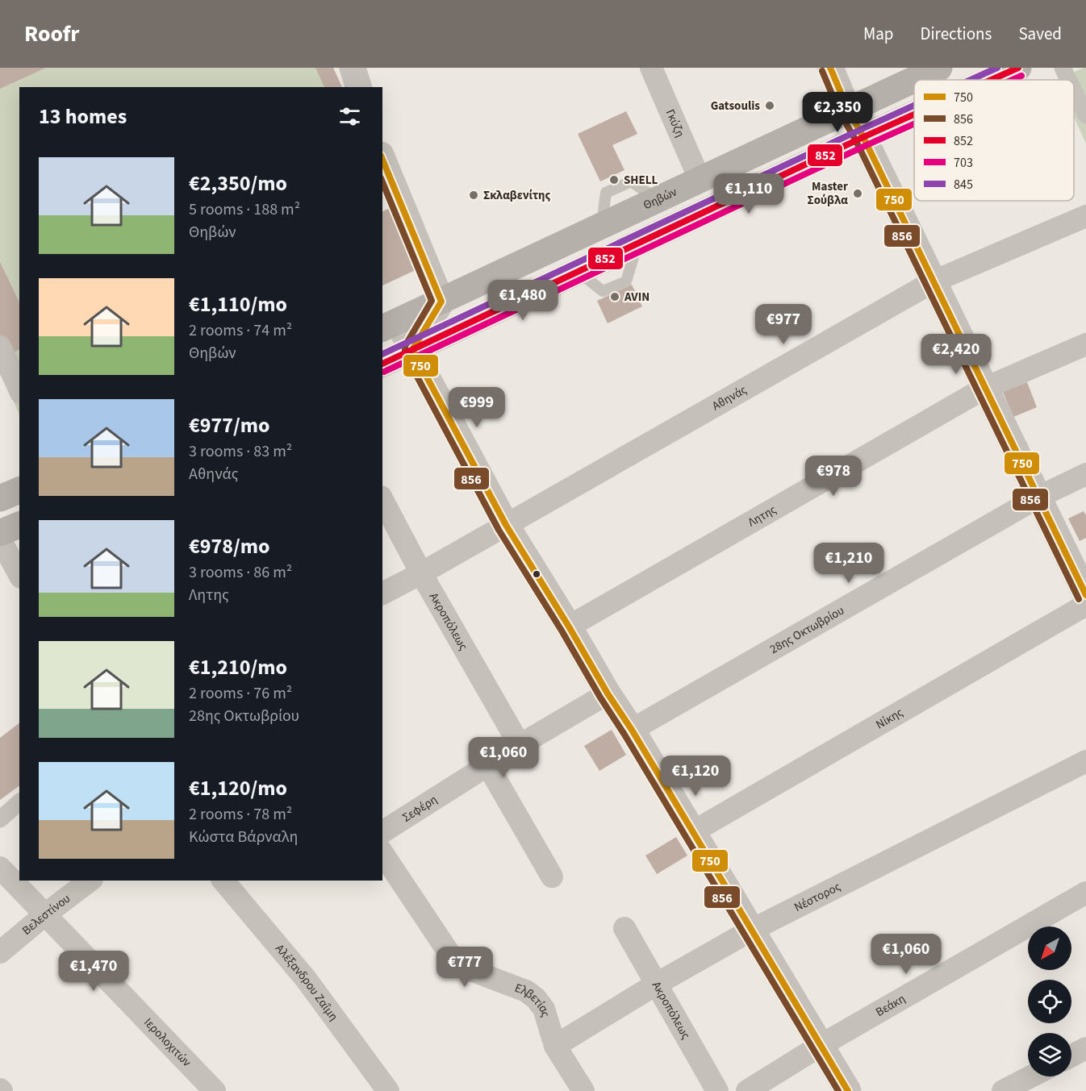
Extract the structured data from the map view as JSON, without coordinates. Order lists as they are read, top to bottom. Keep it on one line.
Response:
{"streets":{"main road":["Θηβών"],"street":["Γκύζη","Αθηνάς","Λητης","Ακροπόλεως","28ης Οκτωβρίου","Νίκης","Σεφέρη","Νέστορος","Βελεστίνου","Αλέξανδρου Ζαΐμη","Ελβετίας","Βεάκη","Ιερολοχιτών"]},"crossings":[["Γκύζη","Θηβών"],["Αθηνάς","Ακροπόλεως"],["Ακροπόλεως","Σεφέρη"],["Ακροπόλεως","Νέστορος"],["Νέστορος","Ελβετίας"],["Βελεστίνου","Ιερολοχιτών"]],"places":["Gatsoulis","SHELL","Master Σούβλα","Σκλαβενίτης","AVIN"],"lines":["transit line 750","transit line 852","transit line 845","transit line 856","transit line 703"],"legend":["750","856","852","703","845"],"north":"bottom left","page":{"header":"Roofr","nav":["Map","Directions","Saved"],"heading":"13 homes","price":["€2,350","€1,110","€1,480","€977","€2,420","€999","€978","€1,210","€1,060","€1,120","€1,060","€777","€1,470"],"list":[{"name":"€2,350/mo","note":"5 rooms · 188 m² · Θηβών"},{"name":"€1,110/mo","note":"2 rooms · 74 m² · Θηβών"},{"name":"€977/mo","note":"3 rooms · 83 m² · Αθηνάς"},{"name":"€978/mo","note":"3 rooms · 86 m² · Λητης"},{"name":"€1,210/mo","note":"2 rooms · 76 m² · 28ης Οκτωβρίου"},{"name":"€1,120/mo","note":"2 rooms · 78 m² · Κώστα Βάρναλη"}]}}
